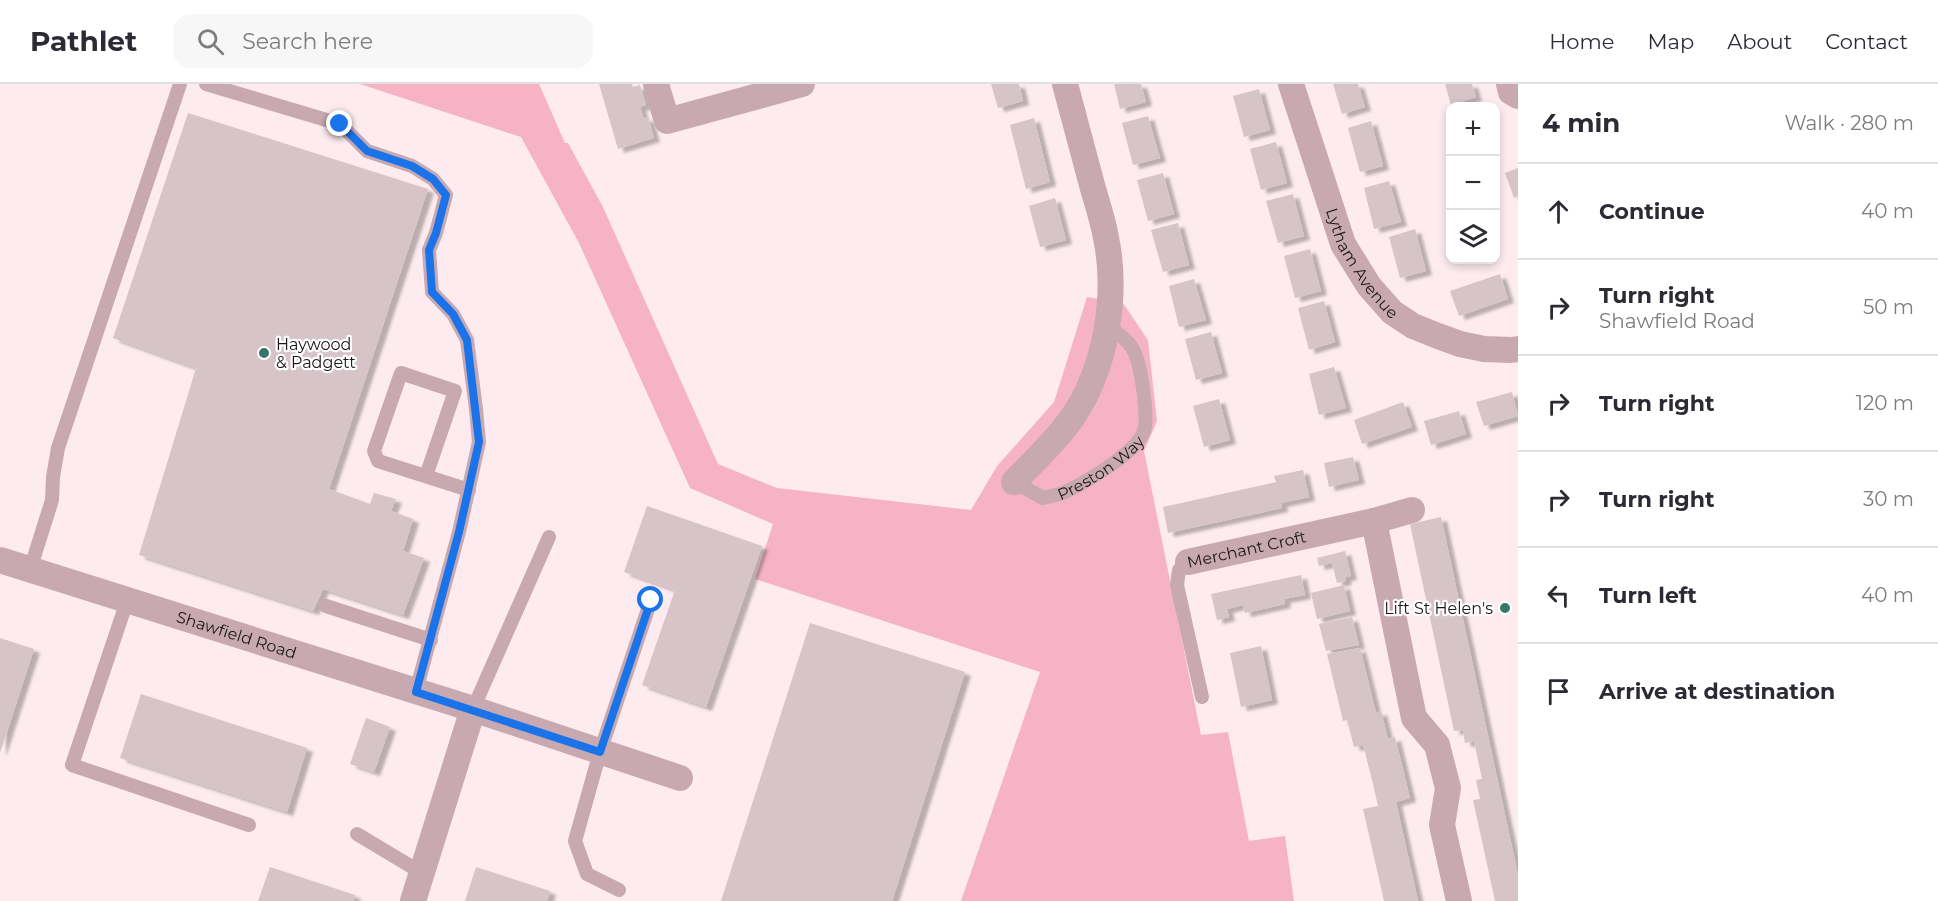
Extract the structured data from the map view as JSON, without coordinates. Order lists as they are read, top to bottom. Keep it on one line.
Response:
{"streets":{"street":["Lytham Avenue","Preston Way","Merchant Croft","Shawfield Road"]},"places":["Haywood & Padgett","Lift St Helen's"],"page":{"header":"Pathlet","search":"Search here","nav":["Home","Map","About","Contact"],"heading":["4 min","Walk · 280 m"],"map_buttons":["+","−"],"list":[["Continue","40 m"],["Turn right","Shawfield Road","50 m"],["Turn right","120 m"],["Turn right","30 m"],["Turn left","40 m"],"Arrive at destination"]}}
